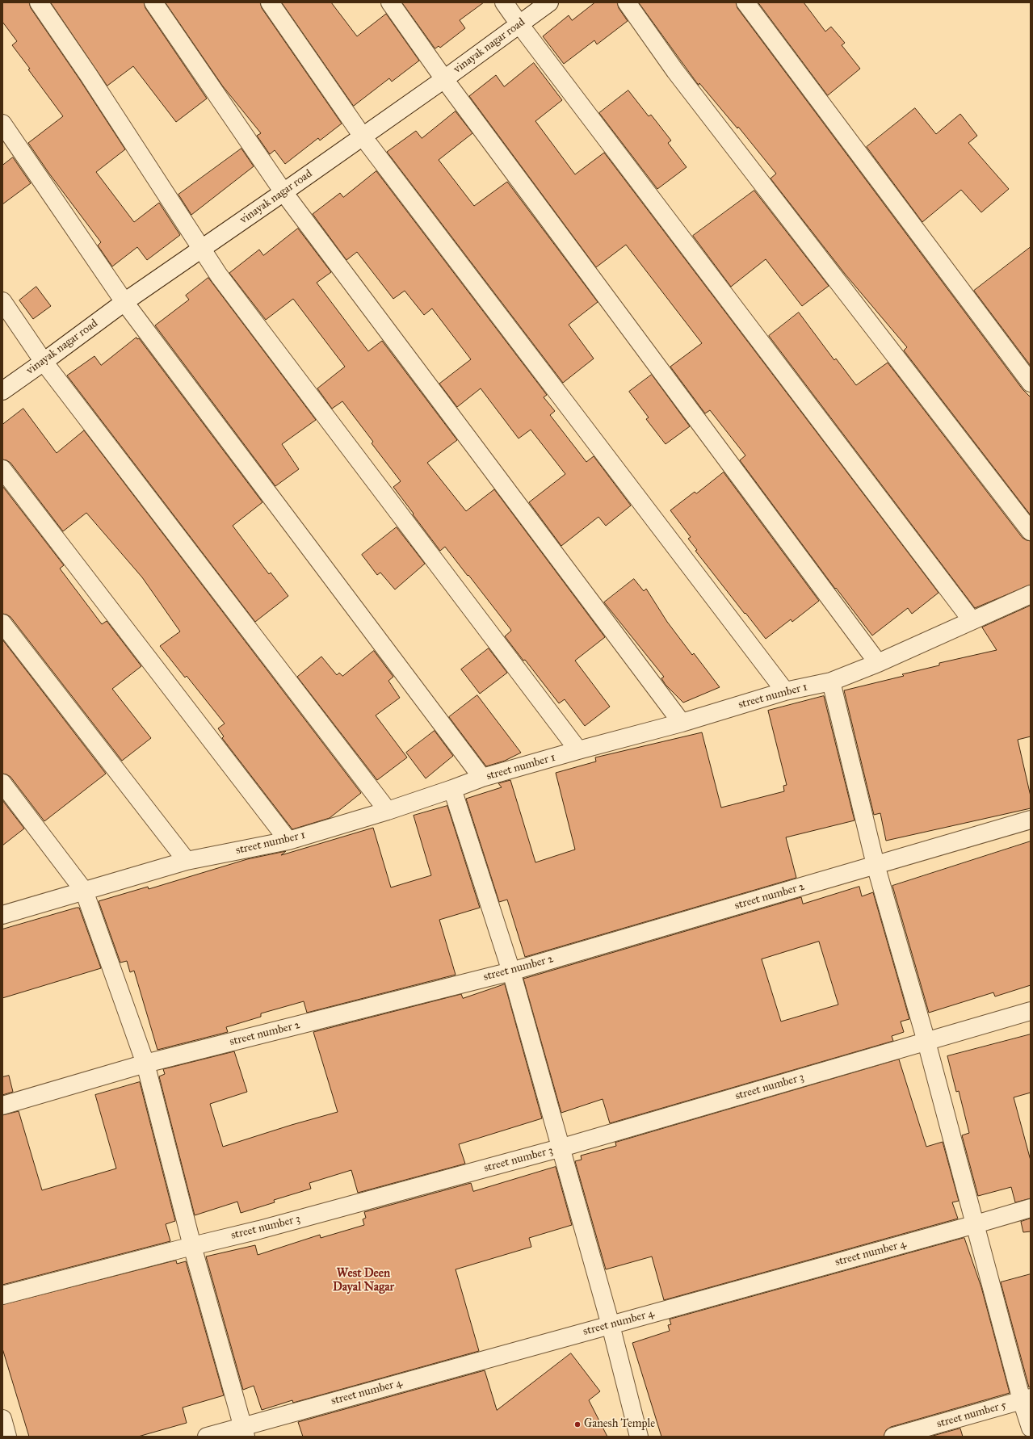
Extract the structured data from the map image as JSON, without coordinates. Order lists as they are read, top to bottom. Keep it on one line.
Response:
{"streets":{"street":["vinayak nagar road","street number 1","street number 2","street number 3","street number 4","street number 5"]},"districts":["West Deen Dayal Nagar"],"places":["Ganesh Temple"]}
